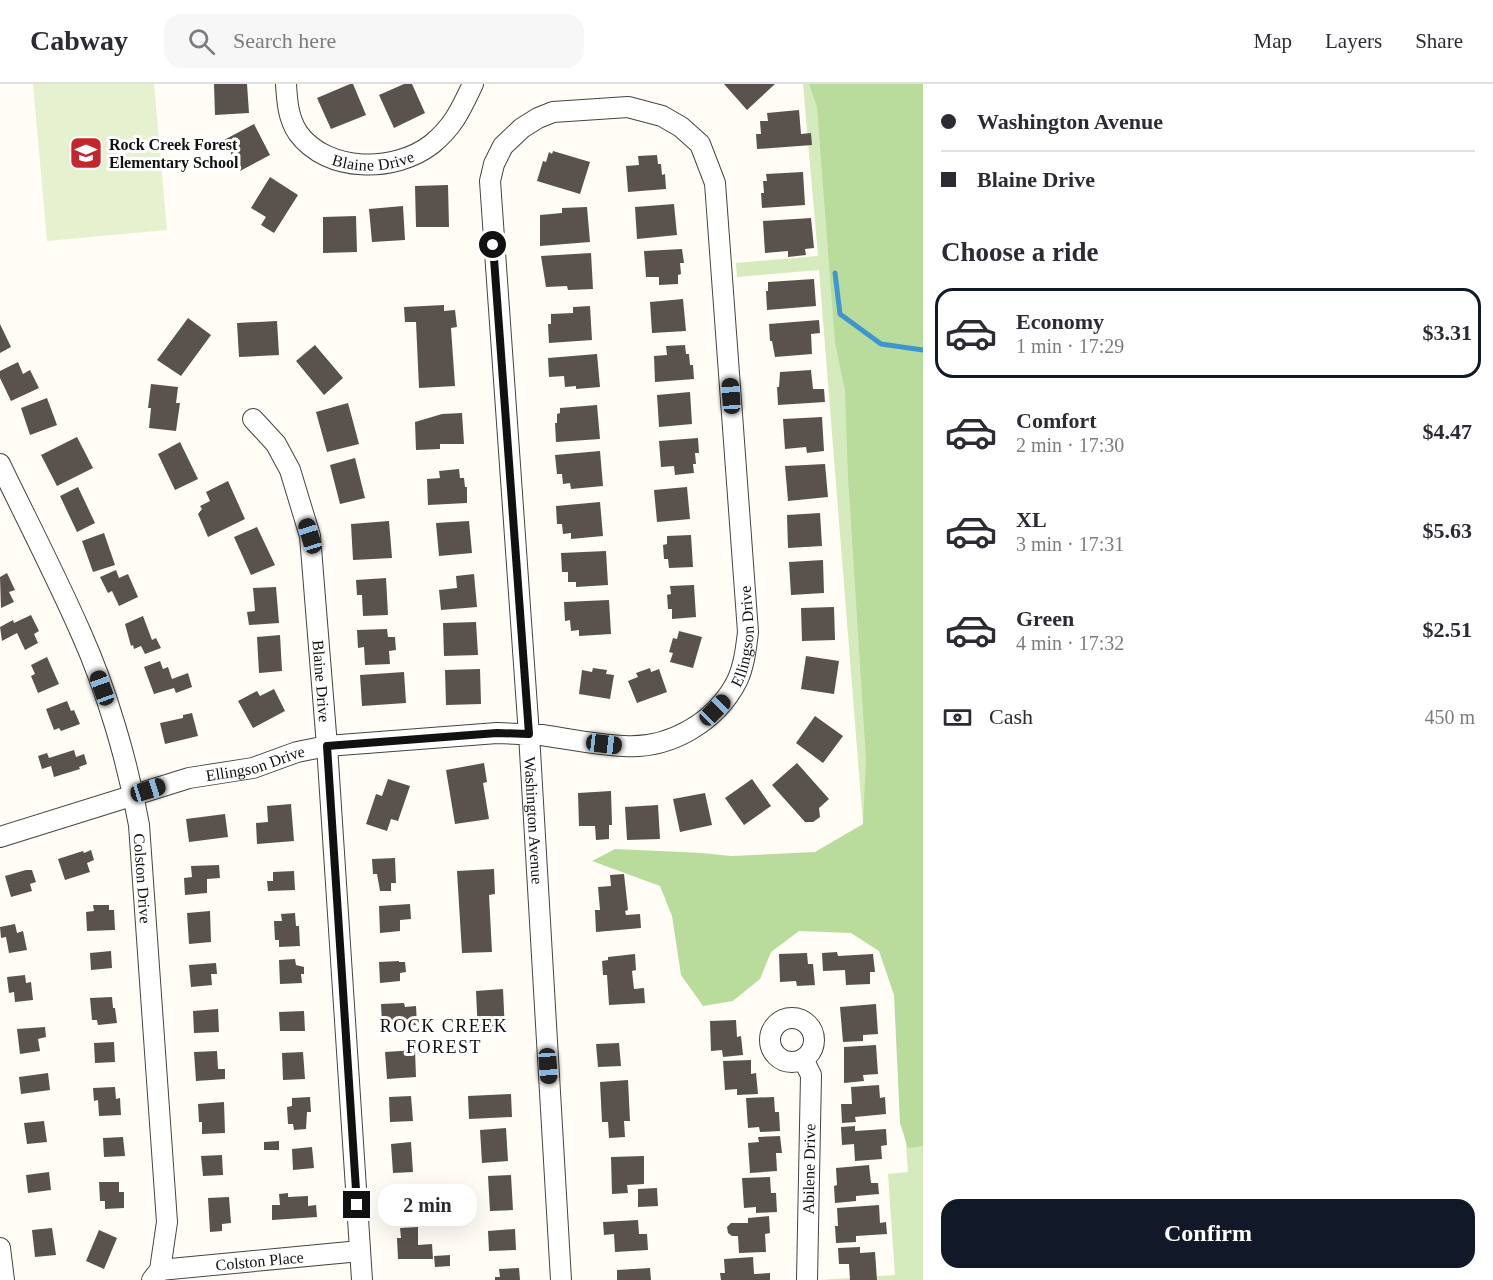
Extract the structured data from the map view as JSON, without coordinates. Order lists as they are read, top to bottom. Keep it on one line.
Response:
{"streets":{"street":["Blaine Drive","Ellingson Drive","Washington Avenue","Colston Drive","Abilene Drive","Colston Place"]},"crossings":[["Blaine Drive","Ellingson Drive"],["Blaine Drive","Colston Place"],["Ellingson Drive","Washington Avenue"],["Ellingson Drive","Colston Drive"],["Colston Drive","Colston Place"]],"districts":["ROCK CREEK FOREST"],"places":{"school or university":["Rock Creek Forest Elementary School"]},"page":{"header":"Cabway","search":"Search here","nav":["Map","Layers","Share"],"banner":["Washington Avenue","Blaine Drive"],"heading":"Choose a ride","list":[{"name":"Economy","note":"1 min · 17:29","value":"$3.31"},{"name":"Comfort","note":"2 min · 17:30","value":"$4.47"},{"name":"XL","note":"3 min · 17:31","value":"$5.63"},{"name":"Green","note":"4 min · 17:32","value":"$2.51"}],"pay":["Cash","450 m"],"bubble":"2 min","buttons":"Confirm"}}
